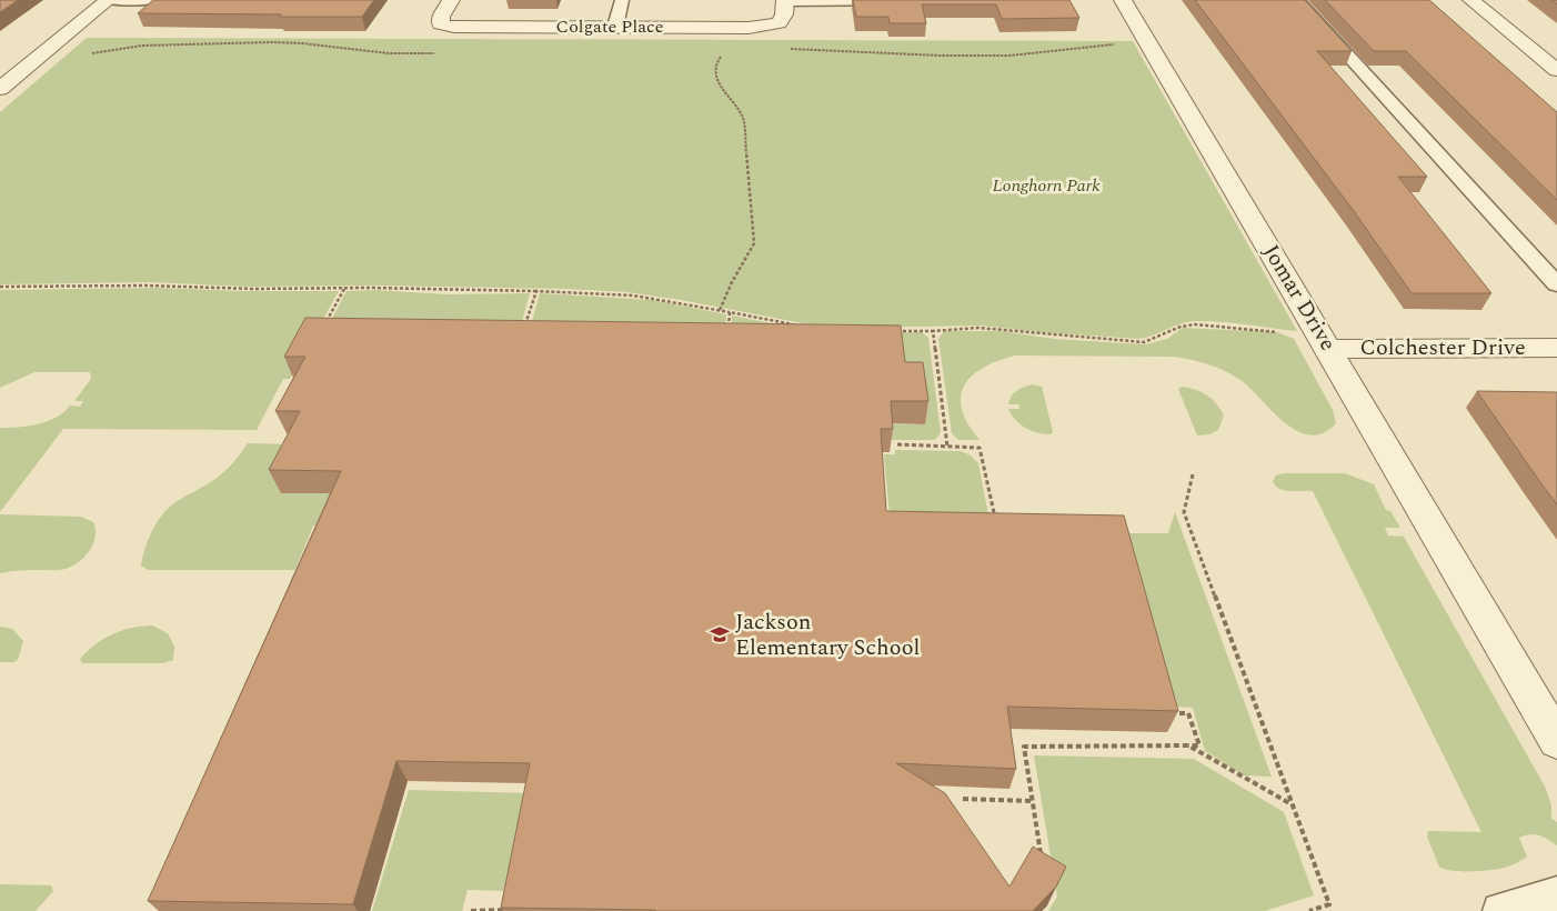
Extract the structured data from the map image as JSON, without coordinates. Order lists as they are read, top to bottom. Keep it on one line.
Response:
{"streets":{"street":["Colgate Place","Jomar Drive","Colchester Drive"]},"crossings":[["Jomar Drive","Colchester Drive"]],"parks":["Longhorn Park"],"places":{"school or university":["Jackson Elementary School"]}}
